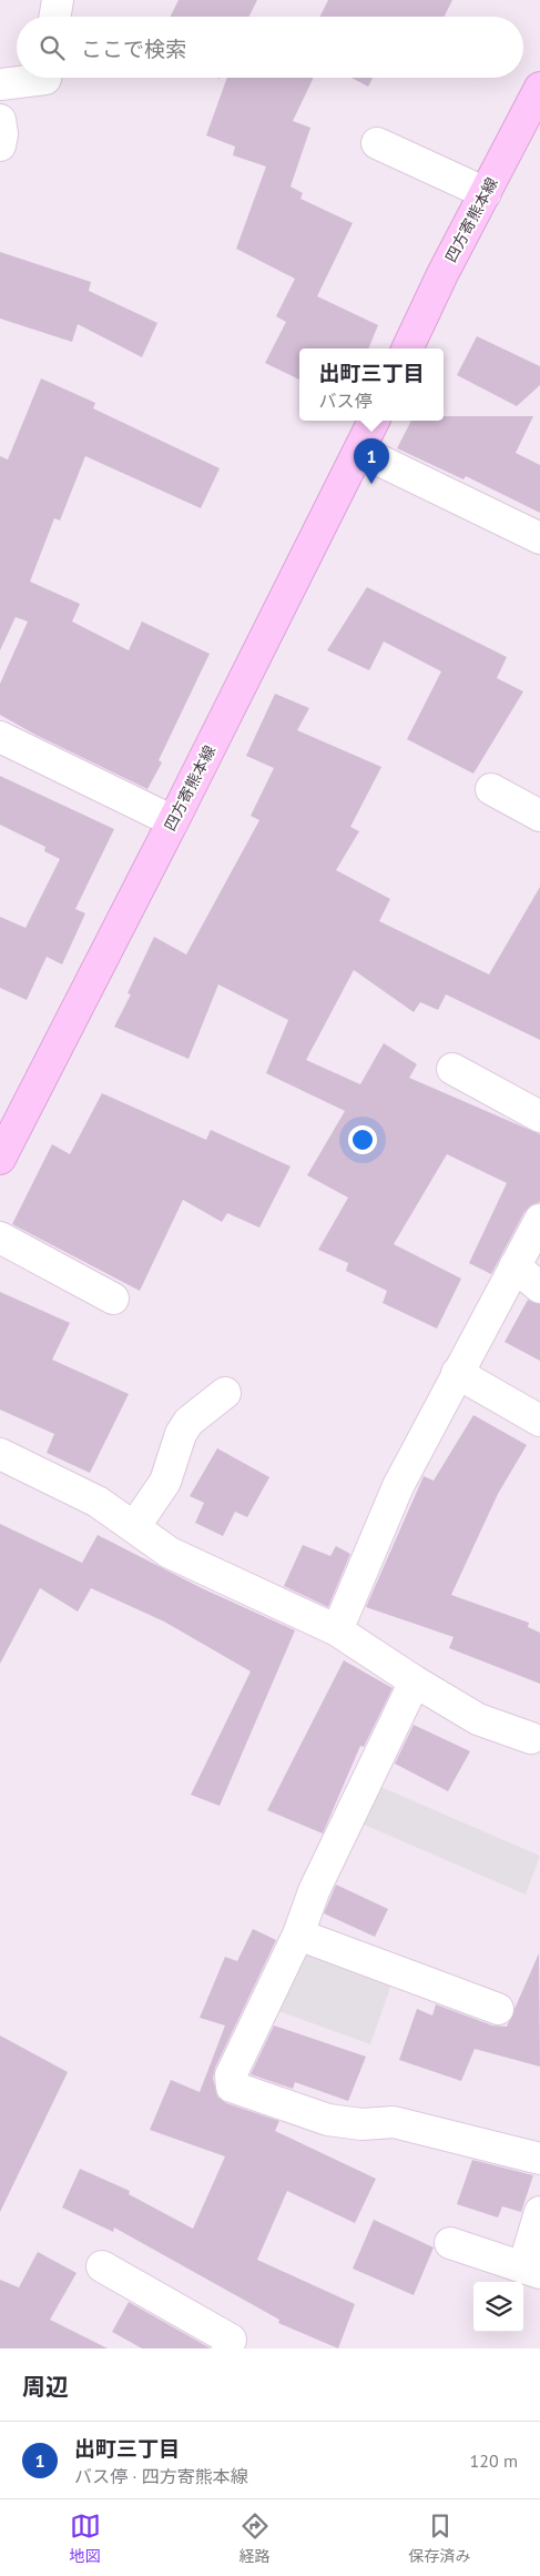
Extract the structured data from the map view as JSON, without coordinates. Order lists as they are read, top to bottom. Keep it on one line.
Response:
{"streets":{"main road":["四方寄熊本線"]},"page":{"search":"ここで検索","popup":["出町三丁目","バス停"],"pins":"1","heading":"周辺","list":[{"mark":"1","name":"出町三丁目","note":"バス停 · 四方寄熊本線","value":"120 m"}],"nav":["地図","経路","保存済み"]}}
